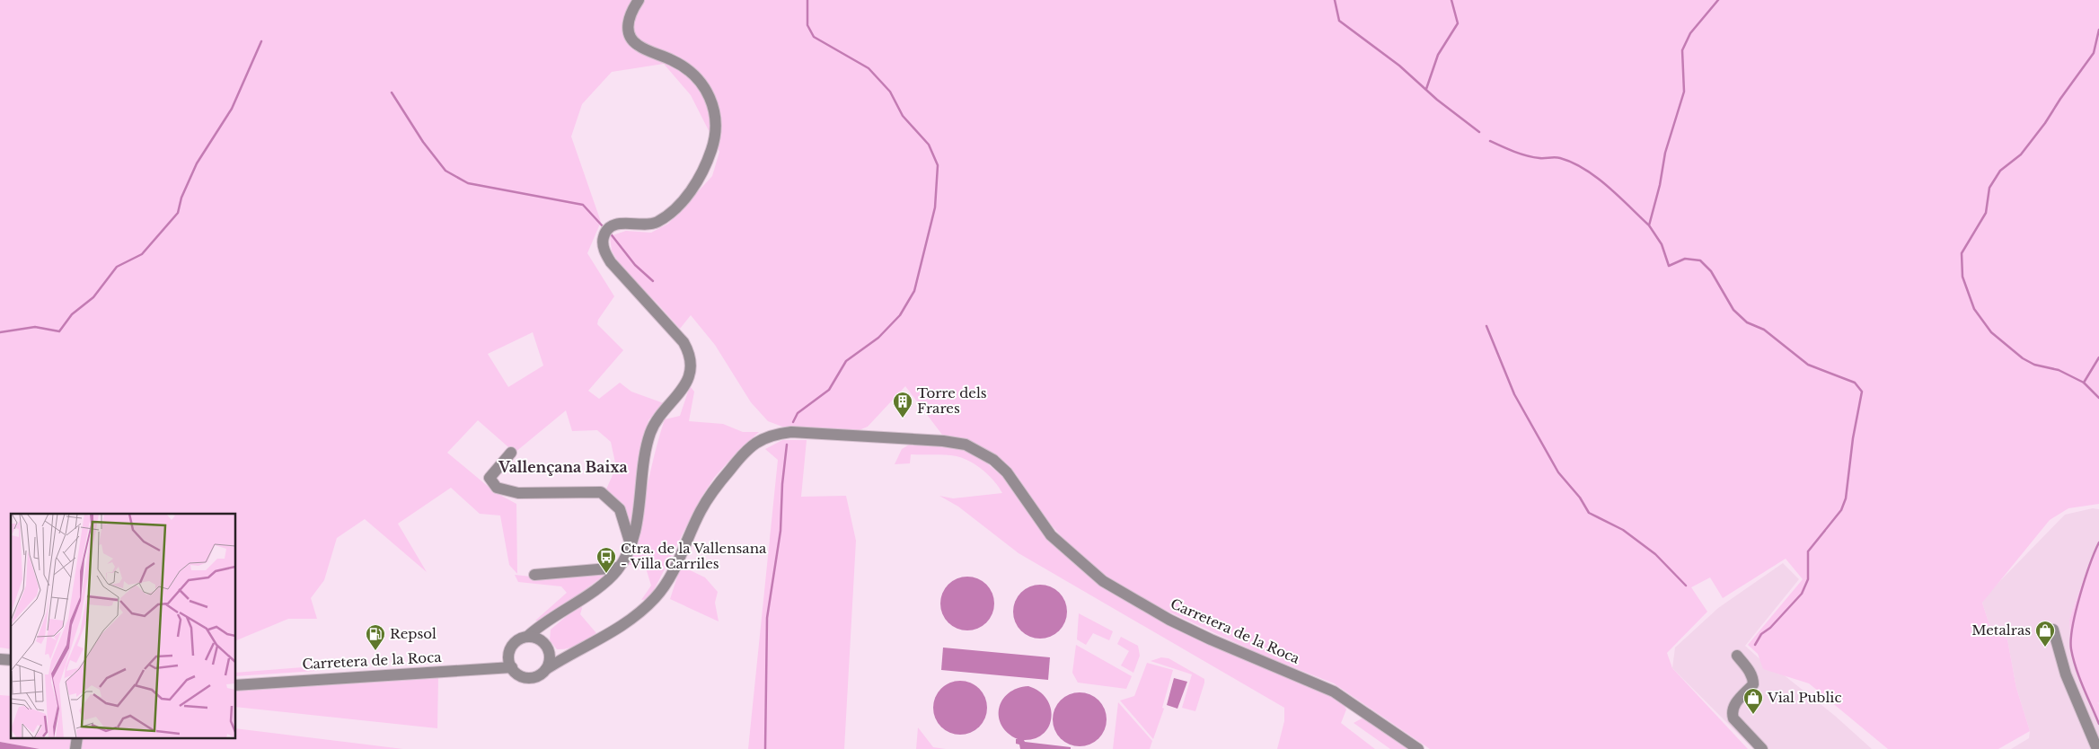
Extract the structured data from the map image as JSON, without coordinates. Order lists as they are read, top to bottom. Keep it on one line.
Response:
{"streets":{"street":["Carretera de la Roca"]},"districts":["Vallençana Baixa"],"places":{"building":["Torre dels Frares"],"bus stop":["Ctra. de la Vallensana - Villa Carriles"],"shop":["Metalras","Vial Public"],"fuel station":["Repsol"]}}
